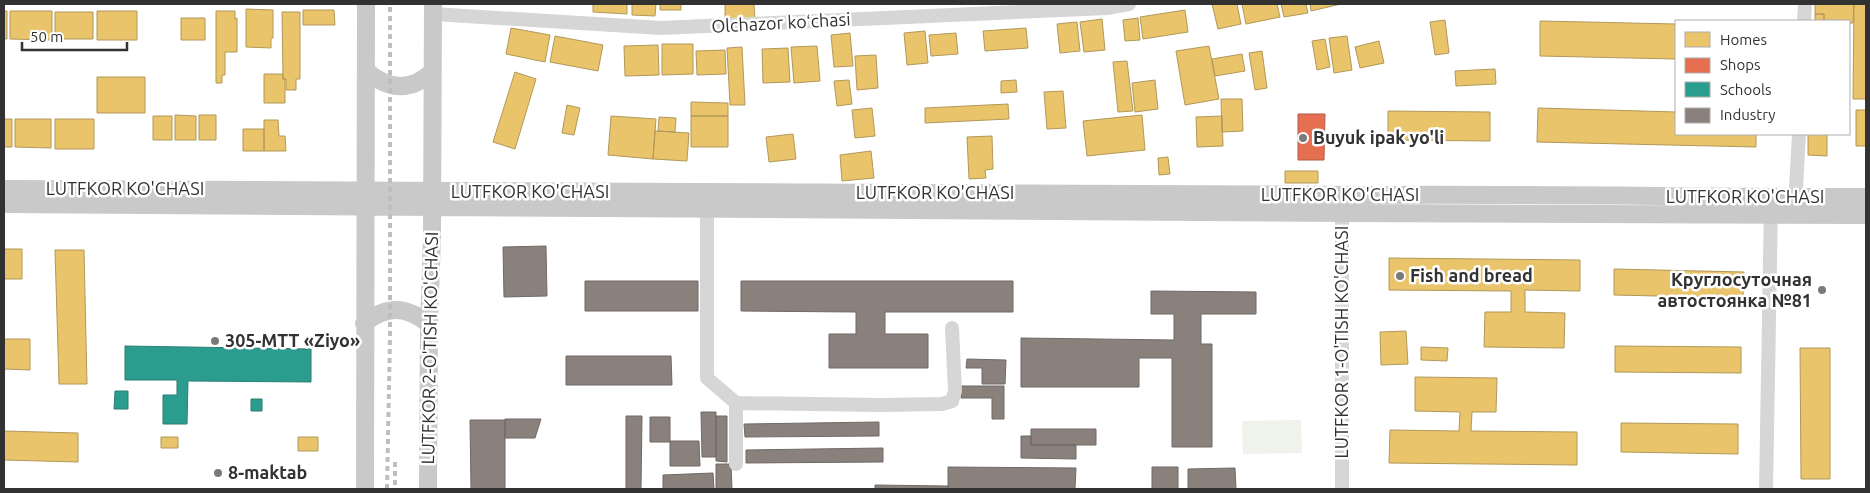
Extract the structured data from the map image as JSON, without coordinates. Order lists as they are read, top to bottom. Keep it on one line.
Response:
{"streets":{"main road":["LUTFKOR KO'CHASI","LUTFKOR 2-O'TISH KO'CHASI"],"street":["Olchazor koʻchasi","LUTFKOR 1-O'TISH KO'CHASI"]},"crossings":[["Olchazor koʻchasi","LUTFKOR 2-O'TISH KO'CHASI"],["LUTFKOR KO'CHASI","LUTFKOR 1-O'TISH KO'CHASI"],["LUTFKOR KO'CHASI","LUTFKOR 2-O'TISH KO'CHASI"]],"places":["Buyuk ipak yo'li","Fish and bread","Круглосуточная автостоянка №81","305-MTT «Ziyo»","8-maktab"],"legend":["Homes","Shops","Schools","Industry"],"scale_bar":"50 m"}
